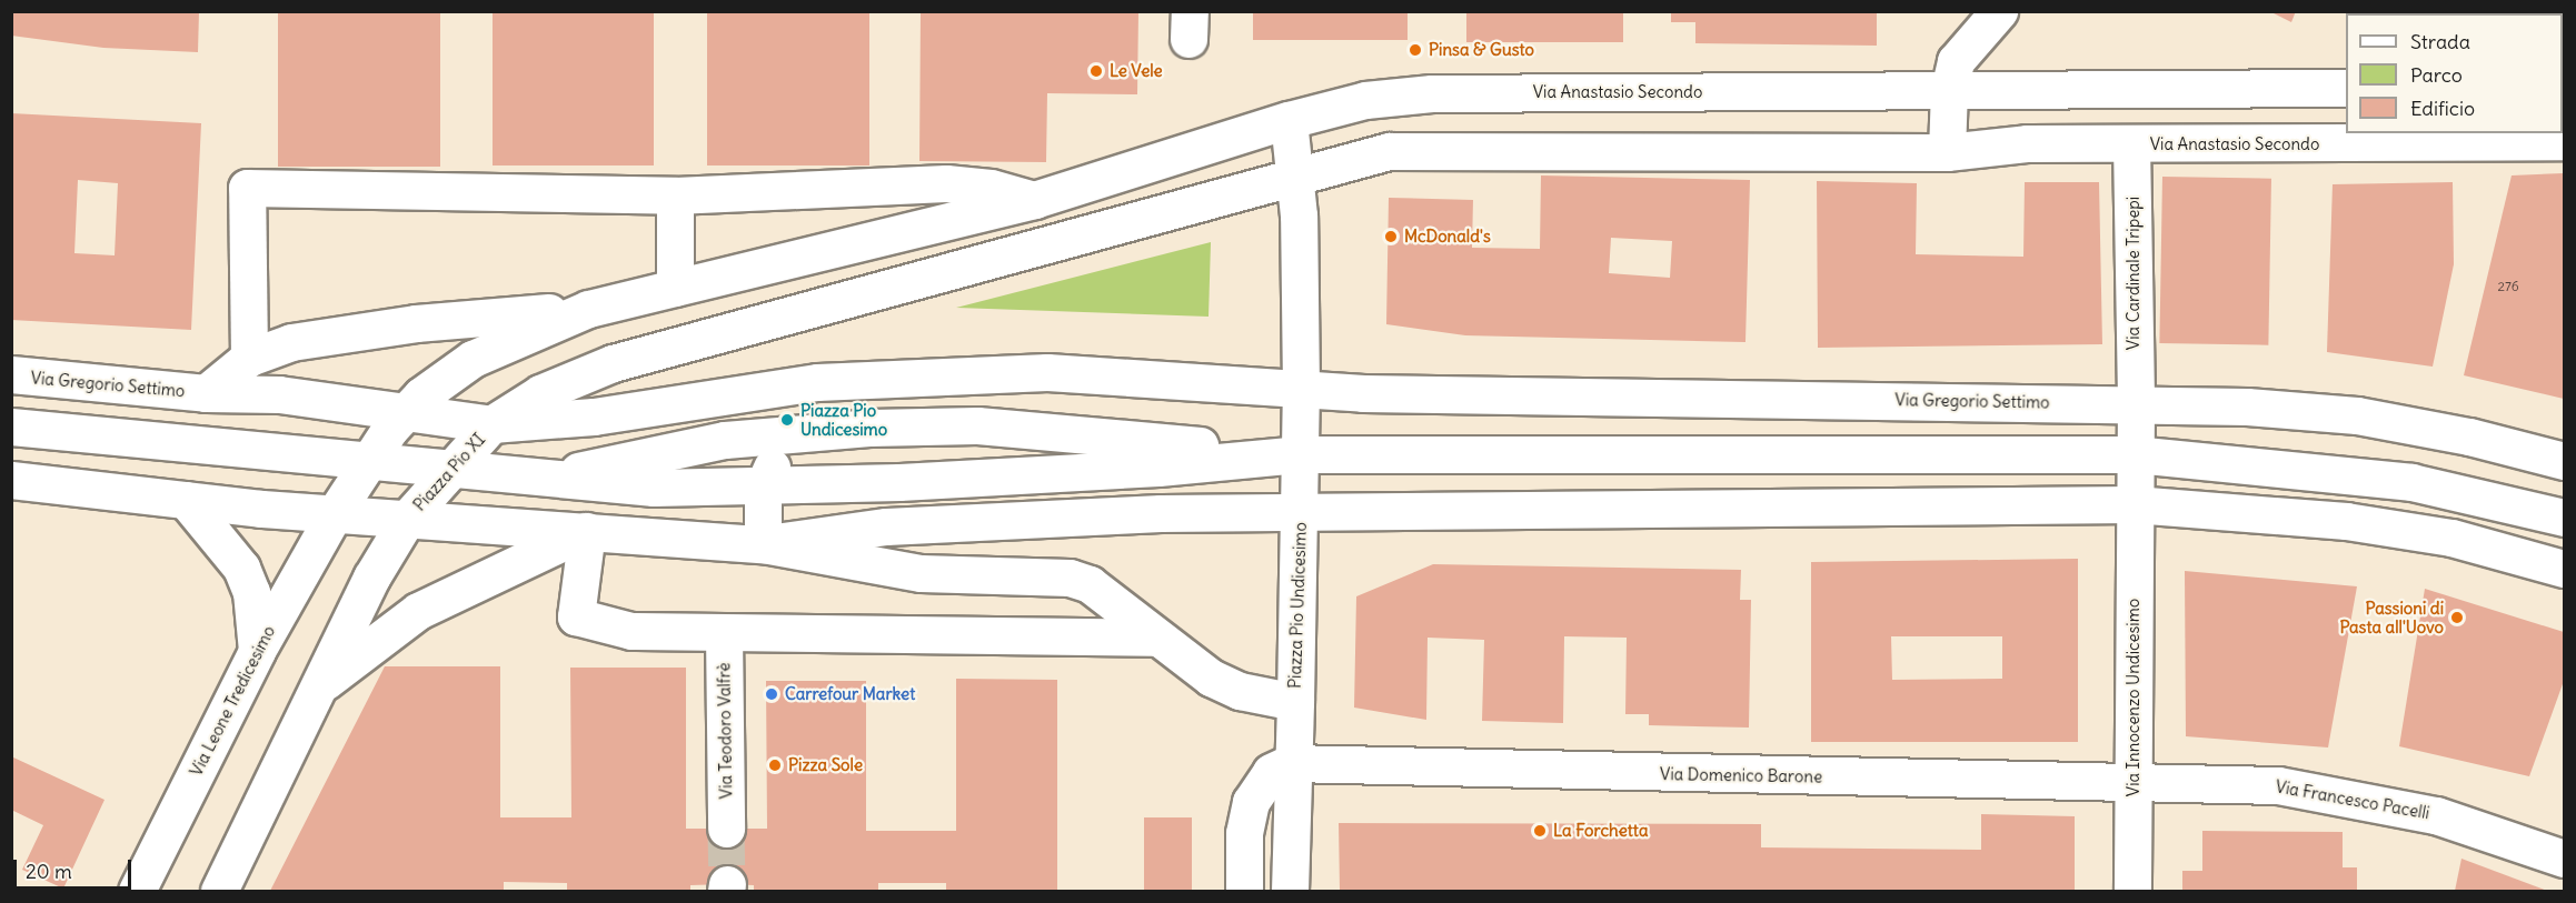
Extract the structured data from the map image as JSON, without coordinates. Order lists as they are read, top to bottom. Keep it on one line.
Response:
{"streets":{"main road":["Via Anastasio Secondo","Via Cardinale Tripepi","Via Gregorio Settimo","Piazza Pio XI","Piazza Pio Undicesimo","Via Innocenzo Undicesimo","Via Leone Tredicesimo","Via Teodoro Valfrè","Via Domenico Barone","Via Francesco Pacelli"]},"crossings":[["Via Anastasio Secondo","Via Cardinale Tripepi"],["Via Anastasio Secondo","Piazza Pio Undicesimo"],["Via Cardinale Tripepi","Via Gregorio Settimo"],["Via Cardinale Tripepi","Via Innocenzo Undicesimo"],["Via Gregorio Settimo","Piazza Pio Undicesimo"],["Piazza Pio XI","Piazza Pio Undicesimo"],["Piazza Pio Undicesimo","Via Innocenzo Undicesimo"],["Piazza Pio Undicesimo","Via Leone Tredicesimo"],["Piazza Pio Undicesimo","Via Domenico Barone"],["Via Innocenzo Undicesimo","Via Domenico Barone"],["Via Innocenzo Undicesimo","Via Francesco Pacelli"],["Via Domenico Barone","Via Francesco Pacelli"]],"places":["Pinsa & Gusto","Le Vele","McDonald's","Piazza Pio Undicesimo","Passioni di Pasta all'Uovo","Carrefour Market","Pizza Sole","La Forchetta"],"house_numbers":["276"],"legend":["Strada","Parco","Edificio"],"scale_bar":"20 m"}
